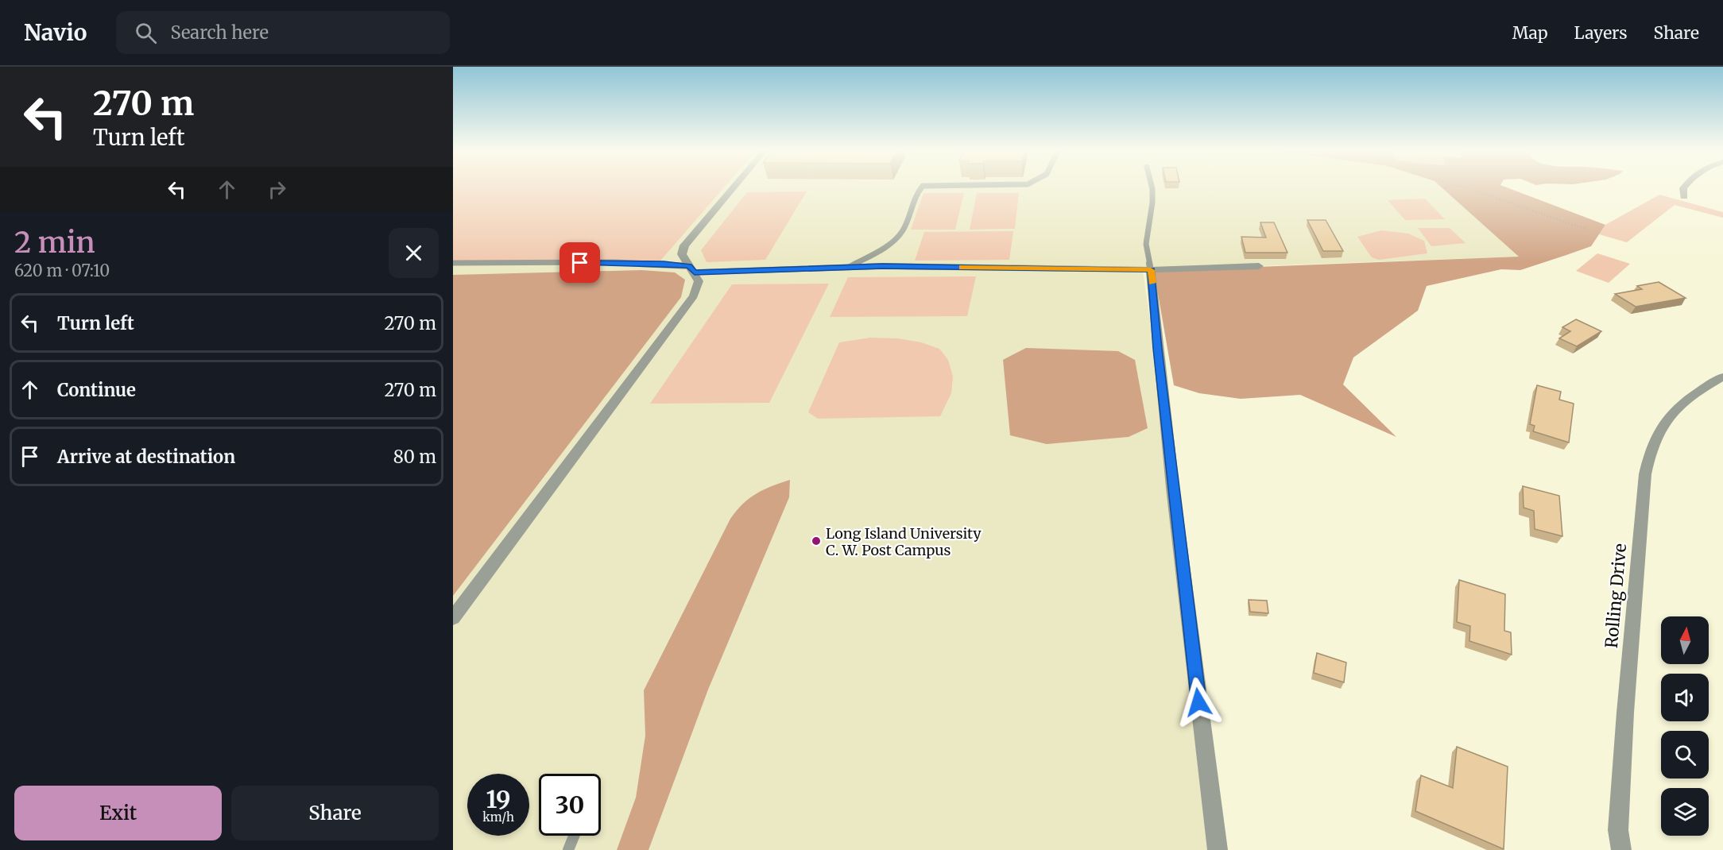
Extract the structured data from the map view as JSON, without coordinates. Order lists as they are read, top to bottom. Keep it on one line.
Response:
{"streets":{"street":["Rolling Drive"]},"places":["Long Island University C. W. Post Campus"],"north":"top","page":{"header":"Navio","search":"Search here","nav":["Map","Layers","Share"],"turn":["270 m","Turn left"],"heading":["2 min","620 m · 07:10"],"list":[{"name":"Turn left","value":"270 m"},{"name":"Continue","value":"270 m"},{"name":"Arrive at destination","value":"80 m"}],"speed":"19 km/h","limit":"30","buttons":["Exit","Share"]}}
